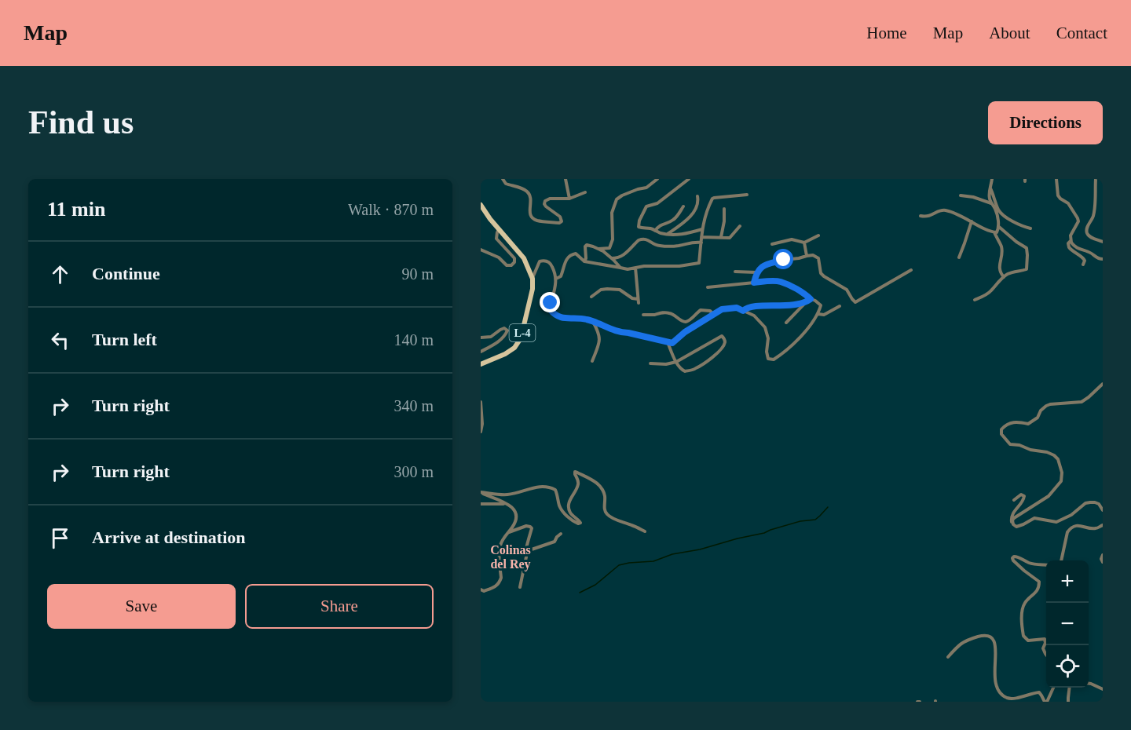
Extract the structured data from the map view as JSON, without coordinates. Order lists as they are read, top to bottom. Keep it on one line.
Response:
{"streets":{"main road":["L-4"]},"districts":["Colinas del Rey"],"page":{"header":"Map","nav":["Home","Map","About","Contact"],"buttons":["Directions",["Save","Share"]],"title":"Find us","heading":["11 min","Walk · 870 m"],"list":[["Continue","90 m"],["Turn left","140 m"],["Turn right","340 m"],["Turn right","300 m"],"Arrive at destination"],"map_buttons":["+","−"]}}
